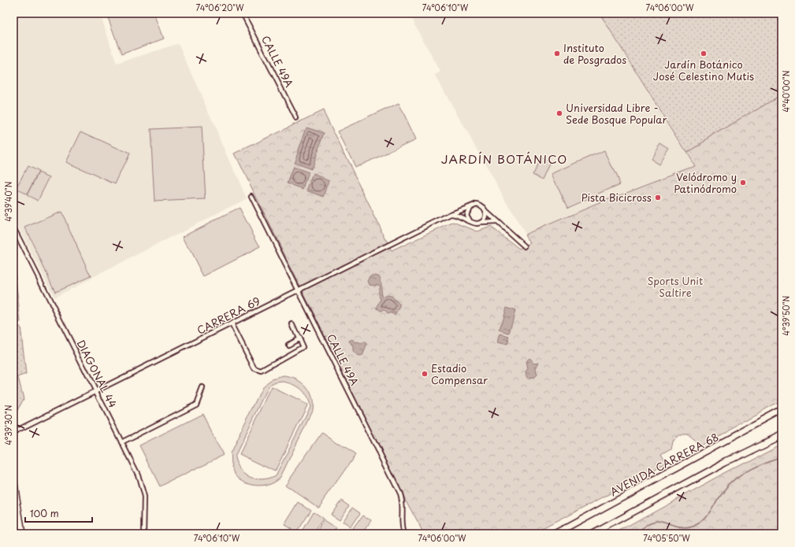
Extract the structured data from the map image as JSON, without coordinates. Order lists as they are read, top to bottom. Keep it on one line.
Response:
{"streets":{"main road":["AVENIDA CARRERA 68"],"street":["CALLE 49A","CARRERA 69","DIAGONAL 44"]},"crossings":[["CALLE 49A","CARRERA 69"],["CARRERA 69","DIAGONAL 44"]],"districts":["JARDÍN BOTÁNICO"],"parks":["Sports Unit Saltire"],"places":["Instituto de Posgrados","Jardín Botánico José Celestino Mutis","Universidad Libre - Sede Bosque Popular","Velódromo y Patinódromo","Pista Bicicross","Estadio Compensar"],"scale_bar":"100 m","coordinates":["74°06'20\"W","74°06'10\"W","74°06'00\"W","4°40'00\"N","4°39'40\"N","4°39'50\"N","4°39'30\"N","74°05'50\"W"]}
